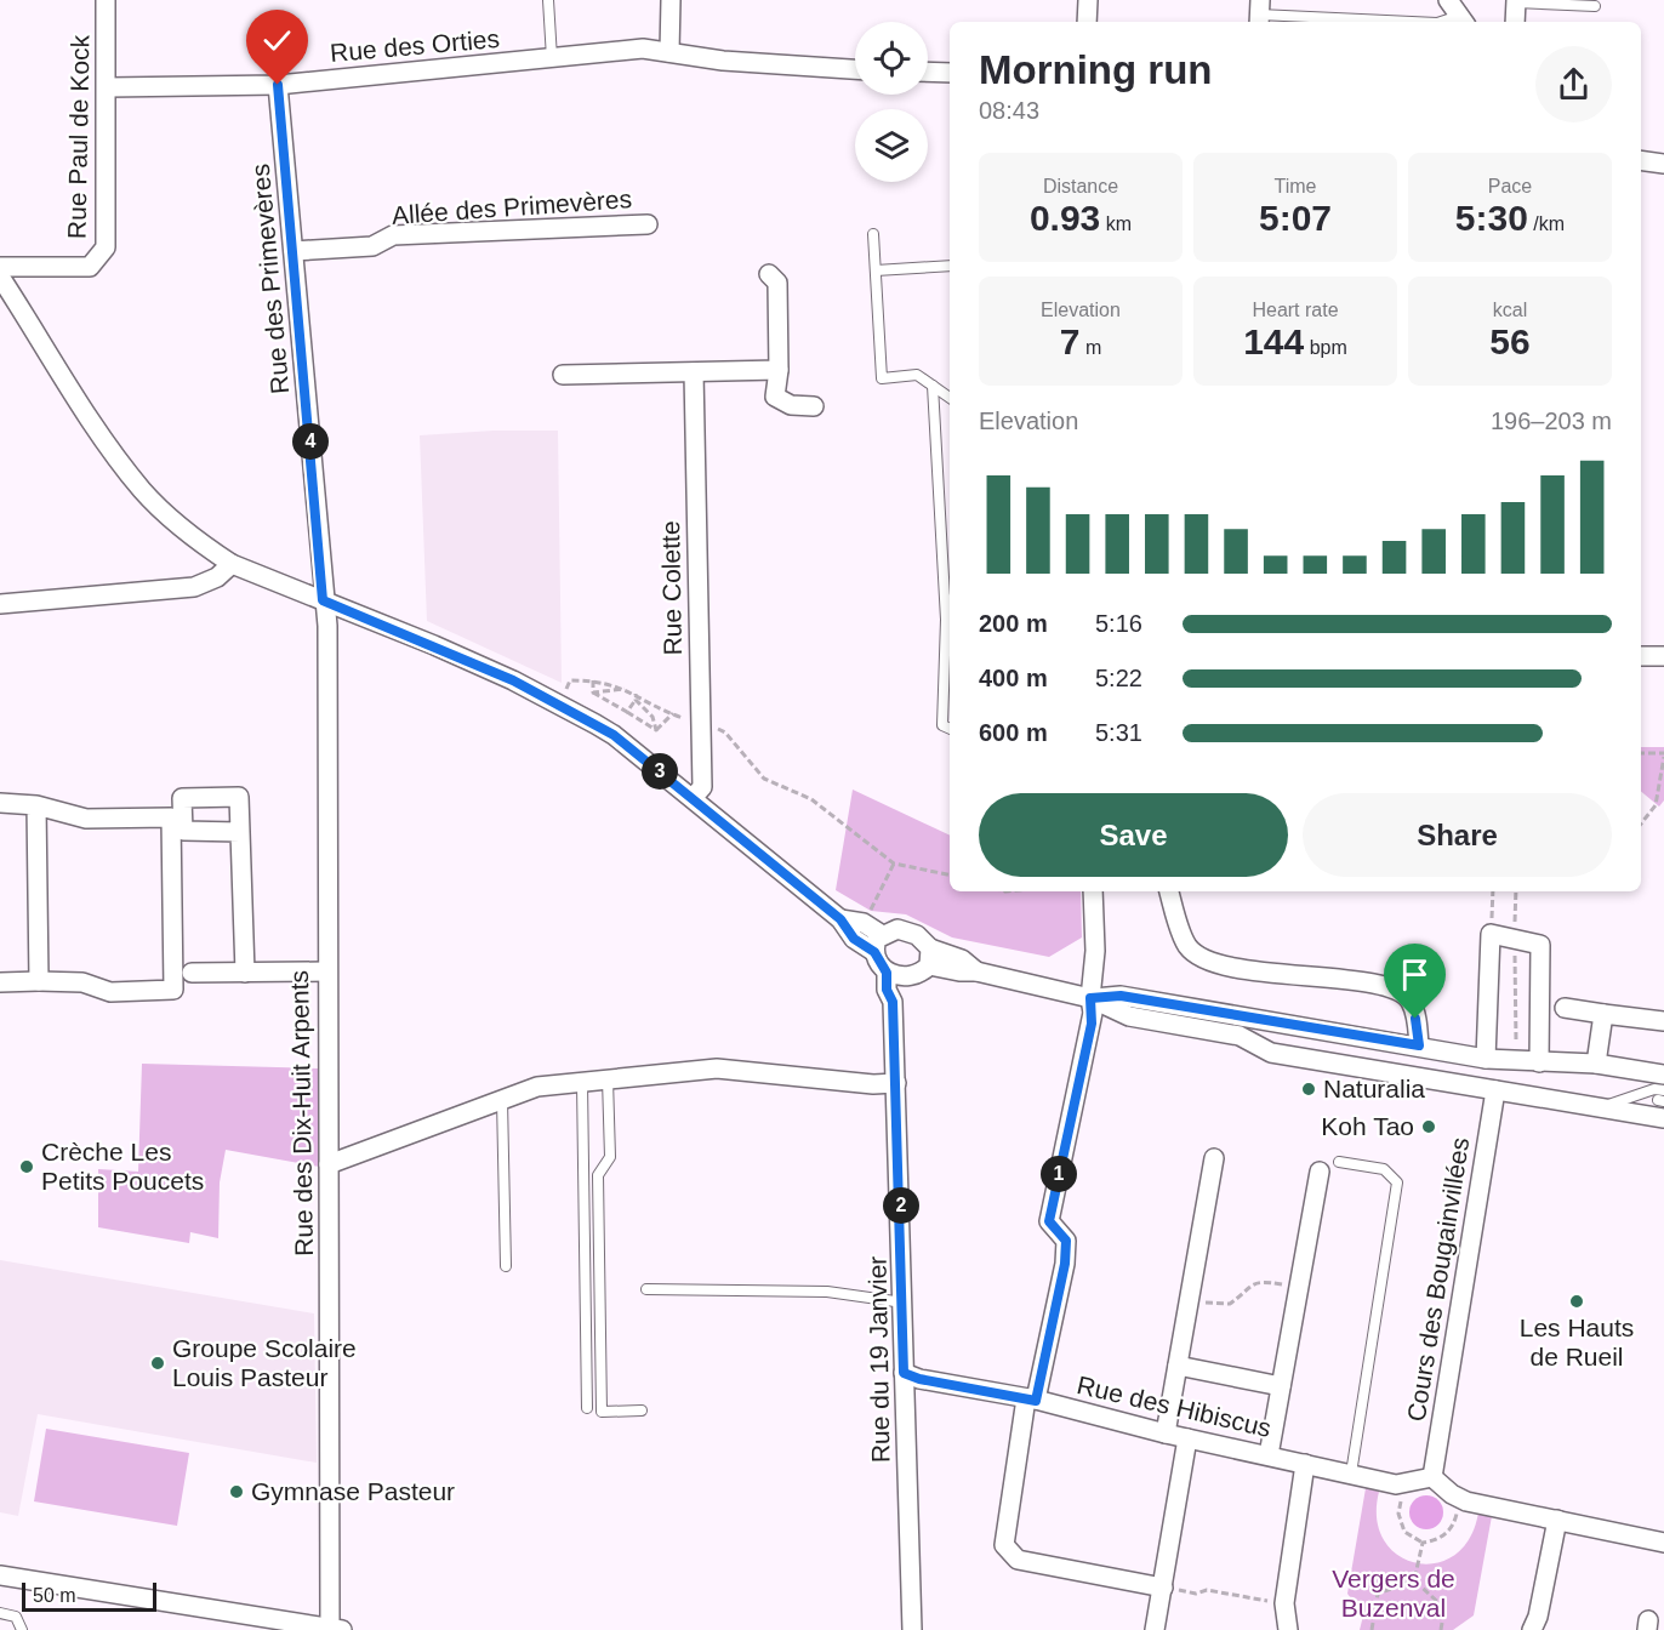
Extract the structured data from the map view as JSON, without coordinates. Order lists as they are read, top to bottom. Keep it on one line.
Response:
{"streets":{"street":["Rue des Orties","Rue Paul de Kock","Allée des Primevères","Rue des Primevères","Rue Colette","Rue des Dix-Huit Arpents","Cours des Bougainvillées","Rue du 19 Janvier","Rue des Hibiscus"]},"crossings":[["Rue des Orties","Rue Paul de Kock"],["Rue des Orties","Rue des Primevères"],["Allée des Primevères","Rue des Primevères"],["Rue des Primevères","Rue des Dix-Huit Arpents"],["Cours des Bougainvillées","Rue des Hibiscus"],["Rue du 19 Janvier","Rue des Hibiscus"]],"parks":["Vergers de Buzenval"],"places":["Naturalia","Koh Tao","Crèche Les Petits Poucets","Les Hauts de Rueil","Groupe Scolaire Louis Pasteur","Gymnase Pasteur"],"scale_bar":"50 m","page":{"heading":["Morning run","08:43"],"stats":[["Distance","0.93 km"],["Time","5:07"],["Pace","5:30 /km"],["Elevation","7 m"],["Heart rate","144 bpm"],["kcal","56"]],"chart":["Elevation","196–203 m"],"pins":["4","3","1","2"],"list":[{"name":"200 m","note":"5:16"},{"name":"400 m","note":"5:22"},{"name":"600 m","note":"5:31"}],"buttons":["Save","Share"],"scale":"50 m"}}
